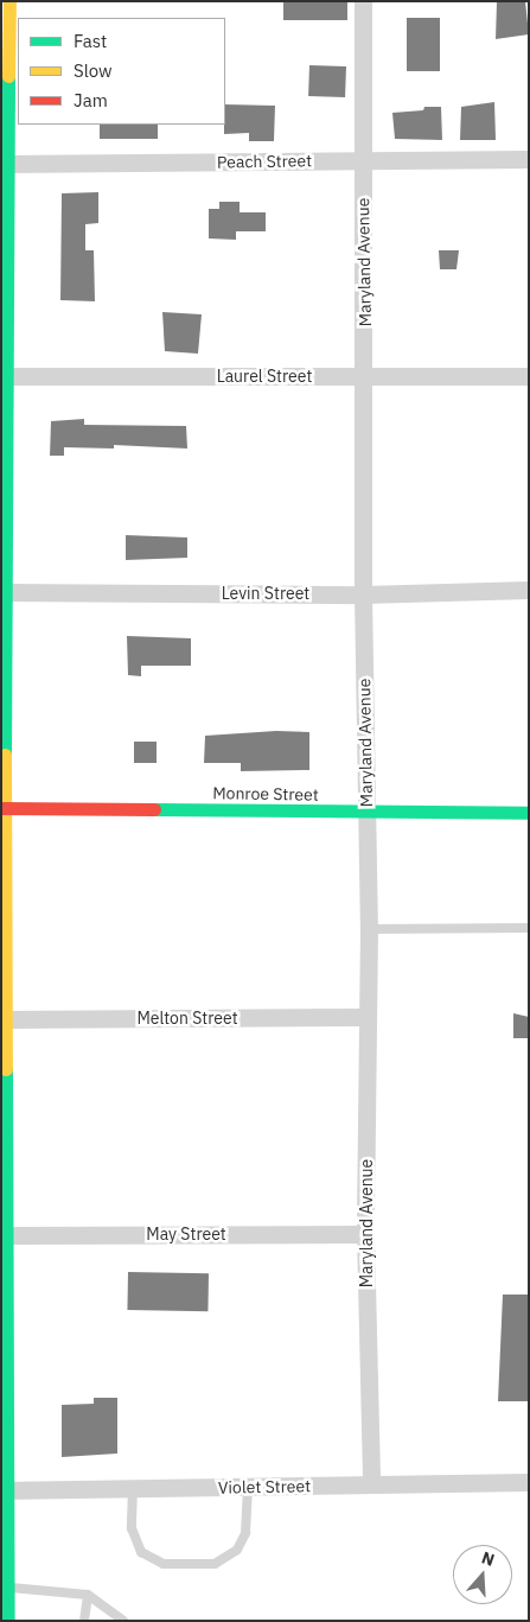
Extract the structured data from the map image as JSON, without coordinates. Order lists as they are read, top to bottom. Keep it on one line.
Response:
{"streets":{"street":["Peach Street","Maryland Avenue","Laurel Street","Levin Street","Monroe Street","Melton Street","May Street","Violet Street"]},"crossings":[["Peach Street","Maryland Avenue"],["Maryland Avenue","Laurel Street"],["Maryland Avenue","Levin Street"],["Maryland Avenue","Monroe Street"],["Maryland Avenue","Melton Street"],["Maryland Avenue","May Street"],["Maryland Avenue","Violet Street"]],"legend":["Fast","Slow","Jam"],"north":"top"}
